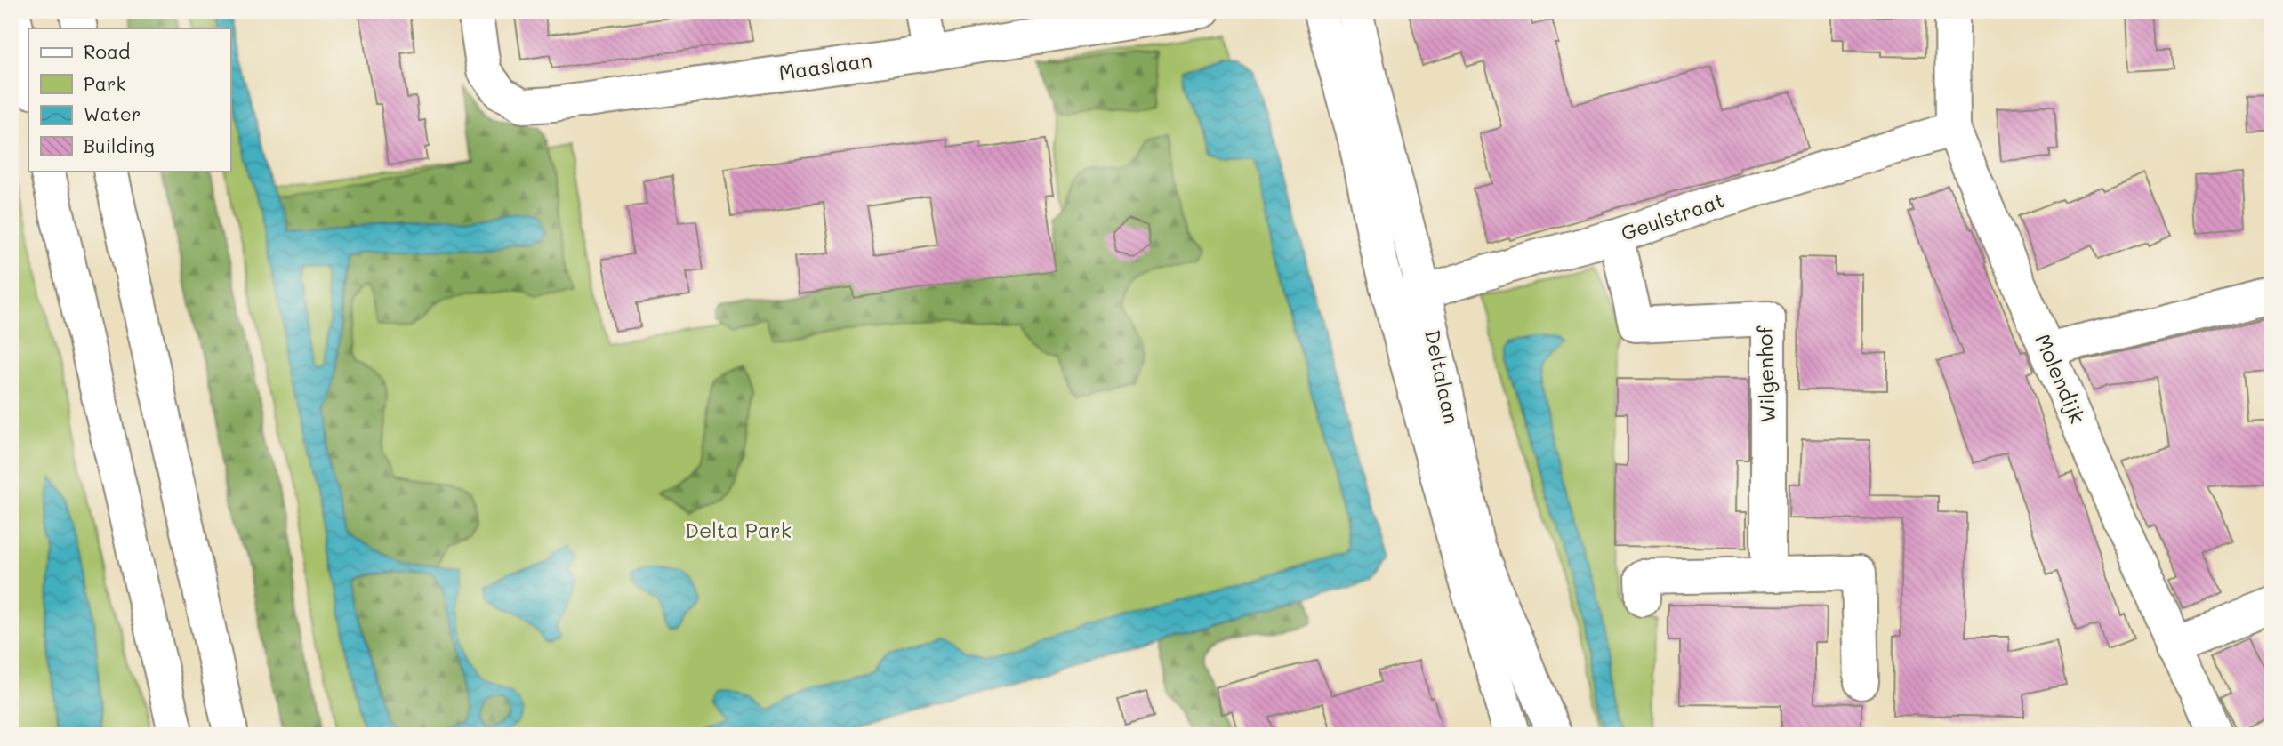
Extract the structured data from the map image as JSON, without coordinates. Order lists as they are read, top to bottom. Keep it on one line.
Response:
{"streets":{"main road":["Maaslaan","Geulstraat","Wilgenhof","Deltalaan","Molendijk"]},"crossings":[["Geulstraat","Wilgenhof"],["Geulstraat","Deltalaan"],["Geulstraat","Molendijk"]],"parks":["Delta Park"],"legend":["Road","Park","Water","Building"]}
